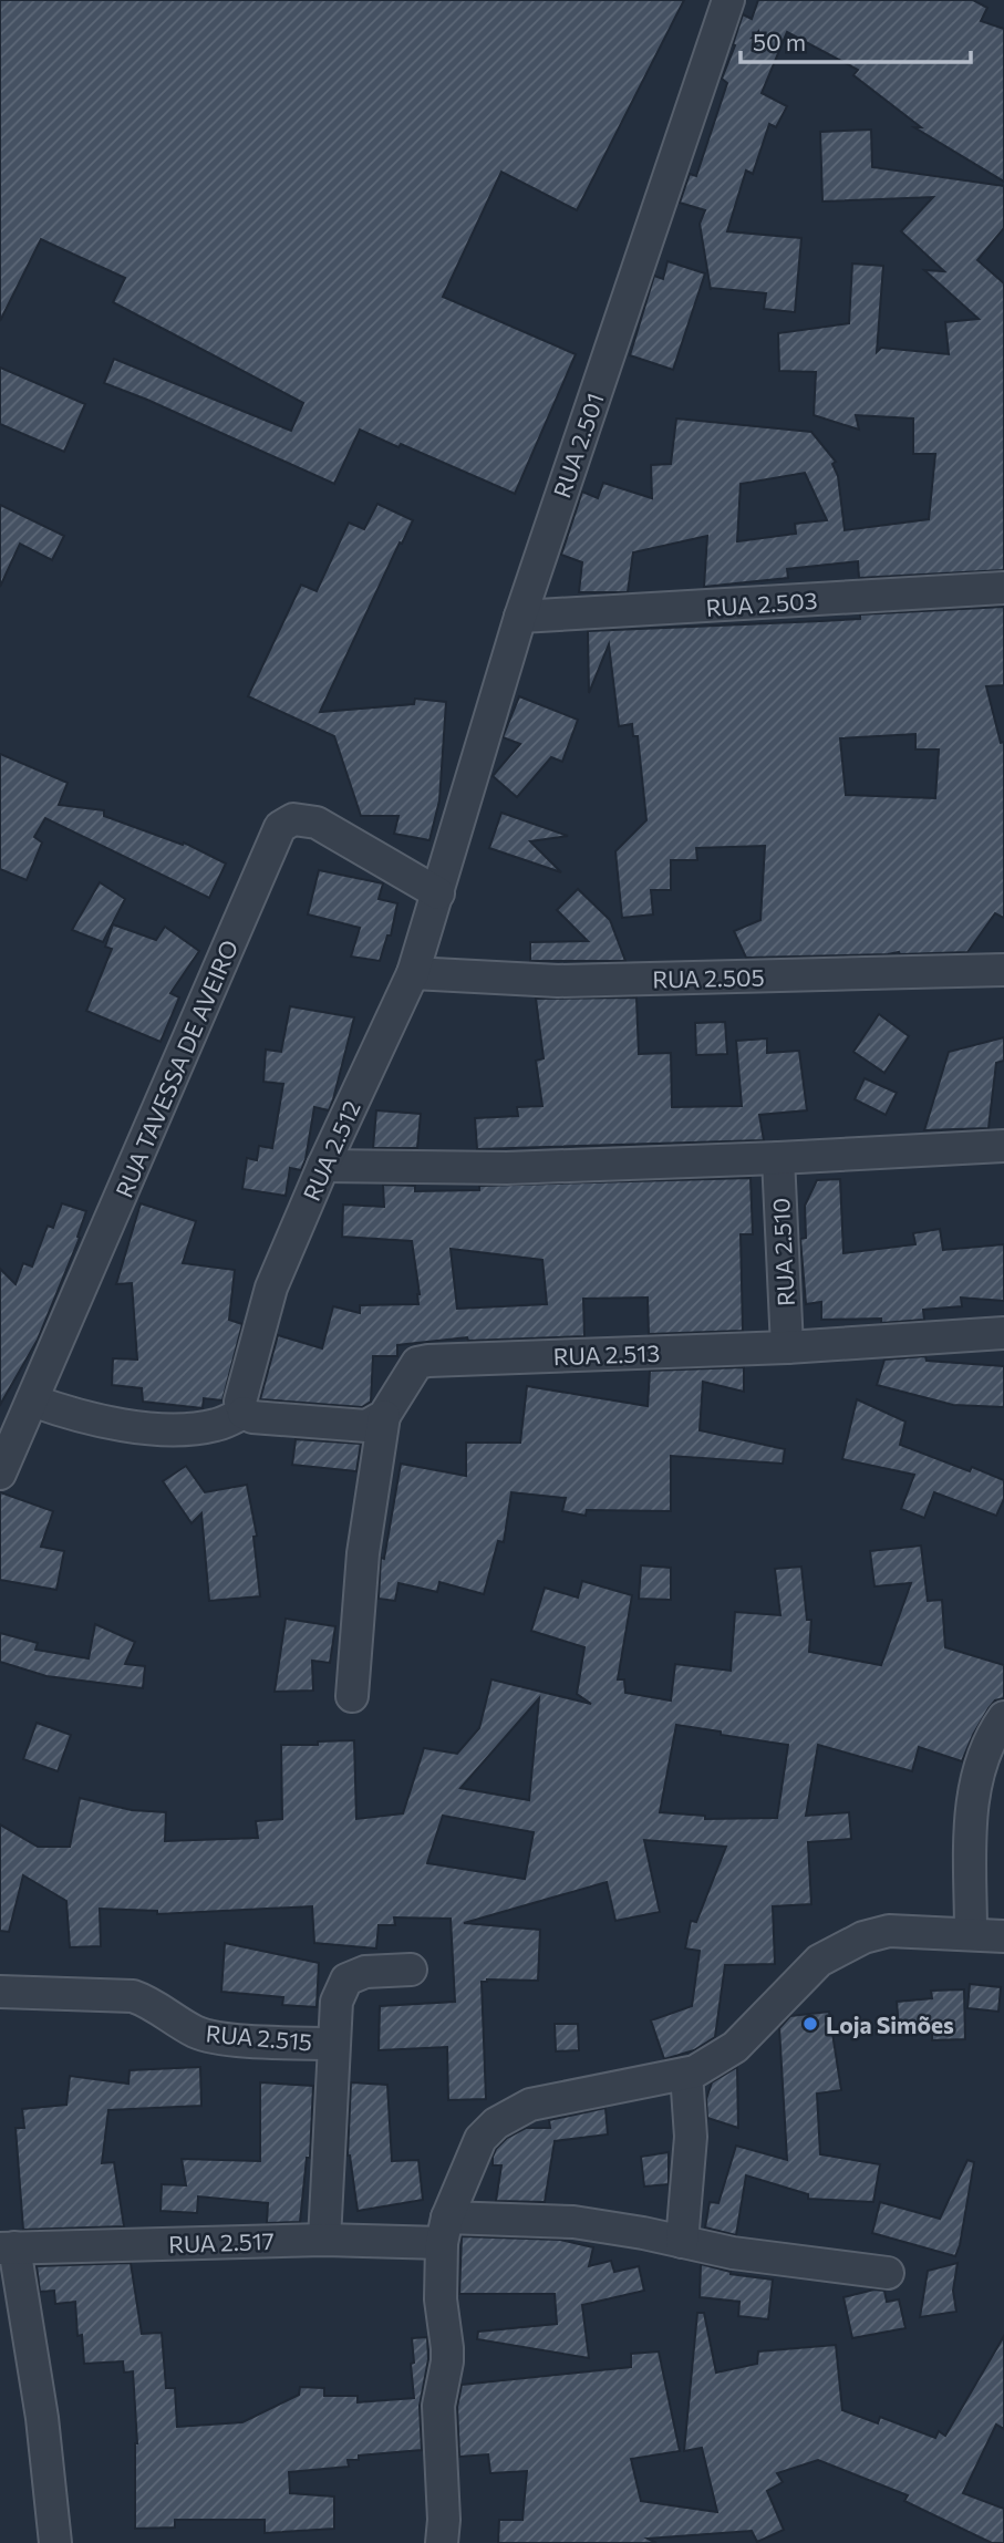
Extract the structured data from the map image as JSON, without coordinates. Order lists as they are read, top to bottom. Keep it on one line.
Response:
{"streets":{"street":["RUA 2.501","RUA 2.503","RUA 2.505","RUA TAVESSA DE AVEIRO","RUA 2.512","RUA 2.510","RUA 2.513","RUA 2.515","RUA 2.517"]},"crossings":[["RUA 2.501","RUA 2.503"],["RUA 2.501","RUA TAVESSA DE AVEIRO"],["RUA 2.501","RUA 2.512"],["RUA 2.505","RUA 2.512"],["RUA TAVESSA DE AVEIRO","RUA 2.512"],["RUA 2.510","RUA 2.513"],["RUA 2.515","RUA 2.517"]],"places":["Loja Simões"],"scale_bar":"50 m"}
